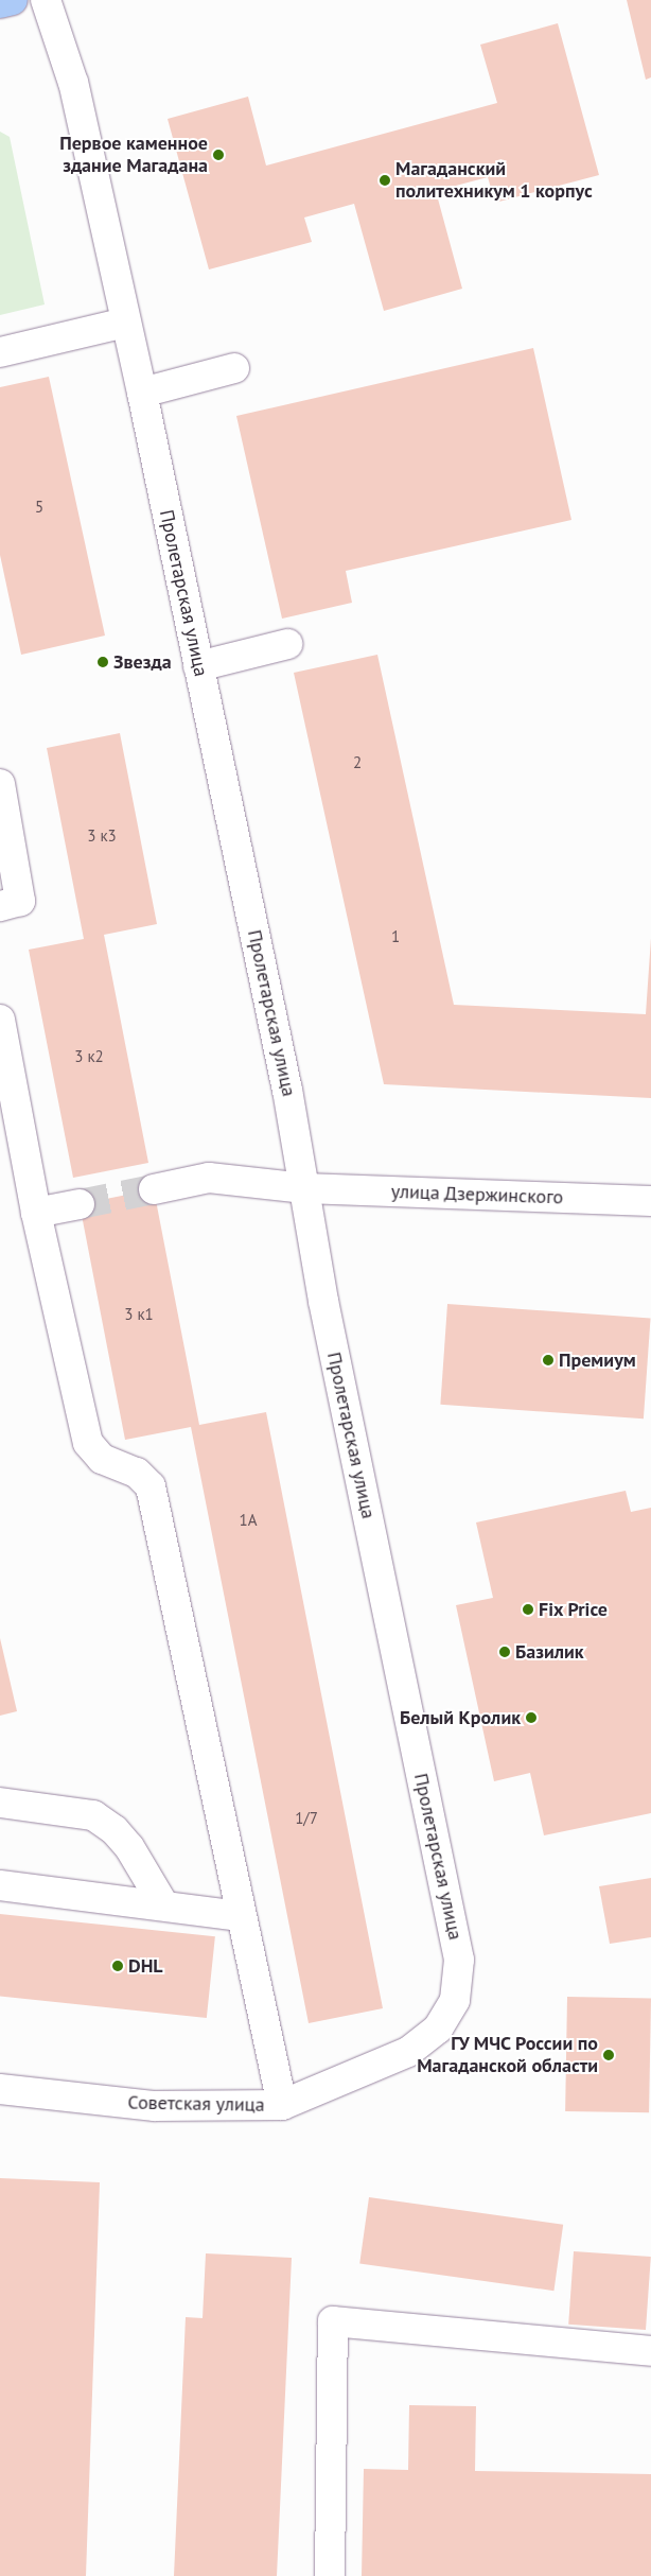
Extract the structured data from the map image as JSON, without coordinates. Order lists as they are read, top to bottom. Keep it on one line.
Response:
{"streets":{"street":["Пролетарская улица","улица Дзержинского","Советская улица"]},"crossings":[["Пролетарская улица","улица Дзержинского"],["Пролетарская улица","Советская улица"]],"places":["Первое каменное здание Магадана","Магаданский политехникум 1 корпус","Звезда","Премиум","Fix Price","Базилик","Белый Кролик","DHL","ГУ МЧС России по Магаданской области"],"house_numbers":["5","2","3 к3","1","3 к2","3 к1","1А","1/7"]}
